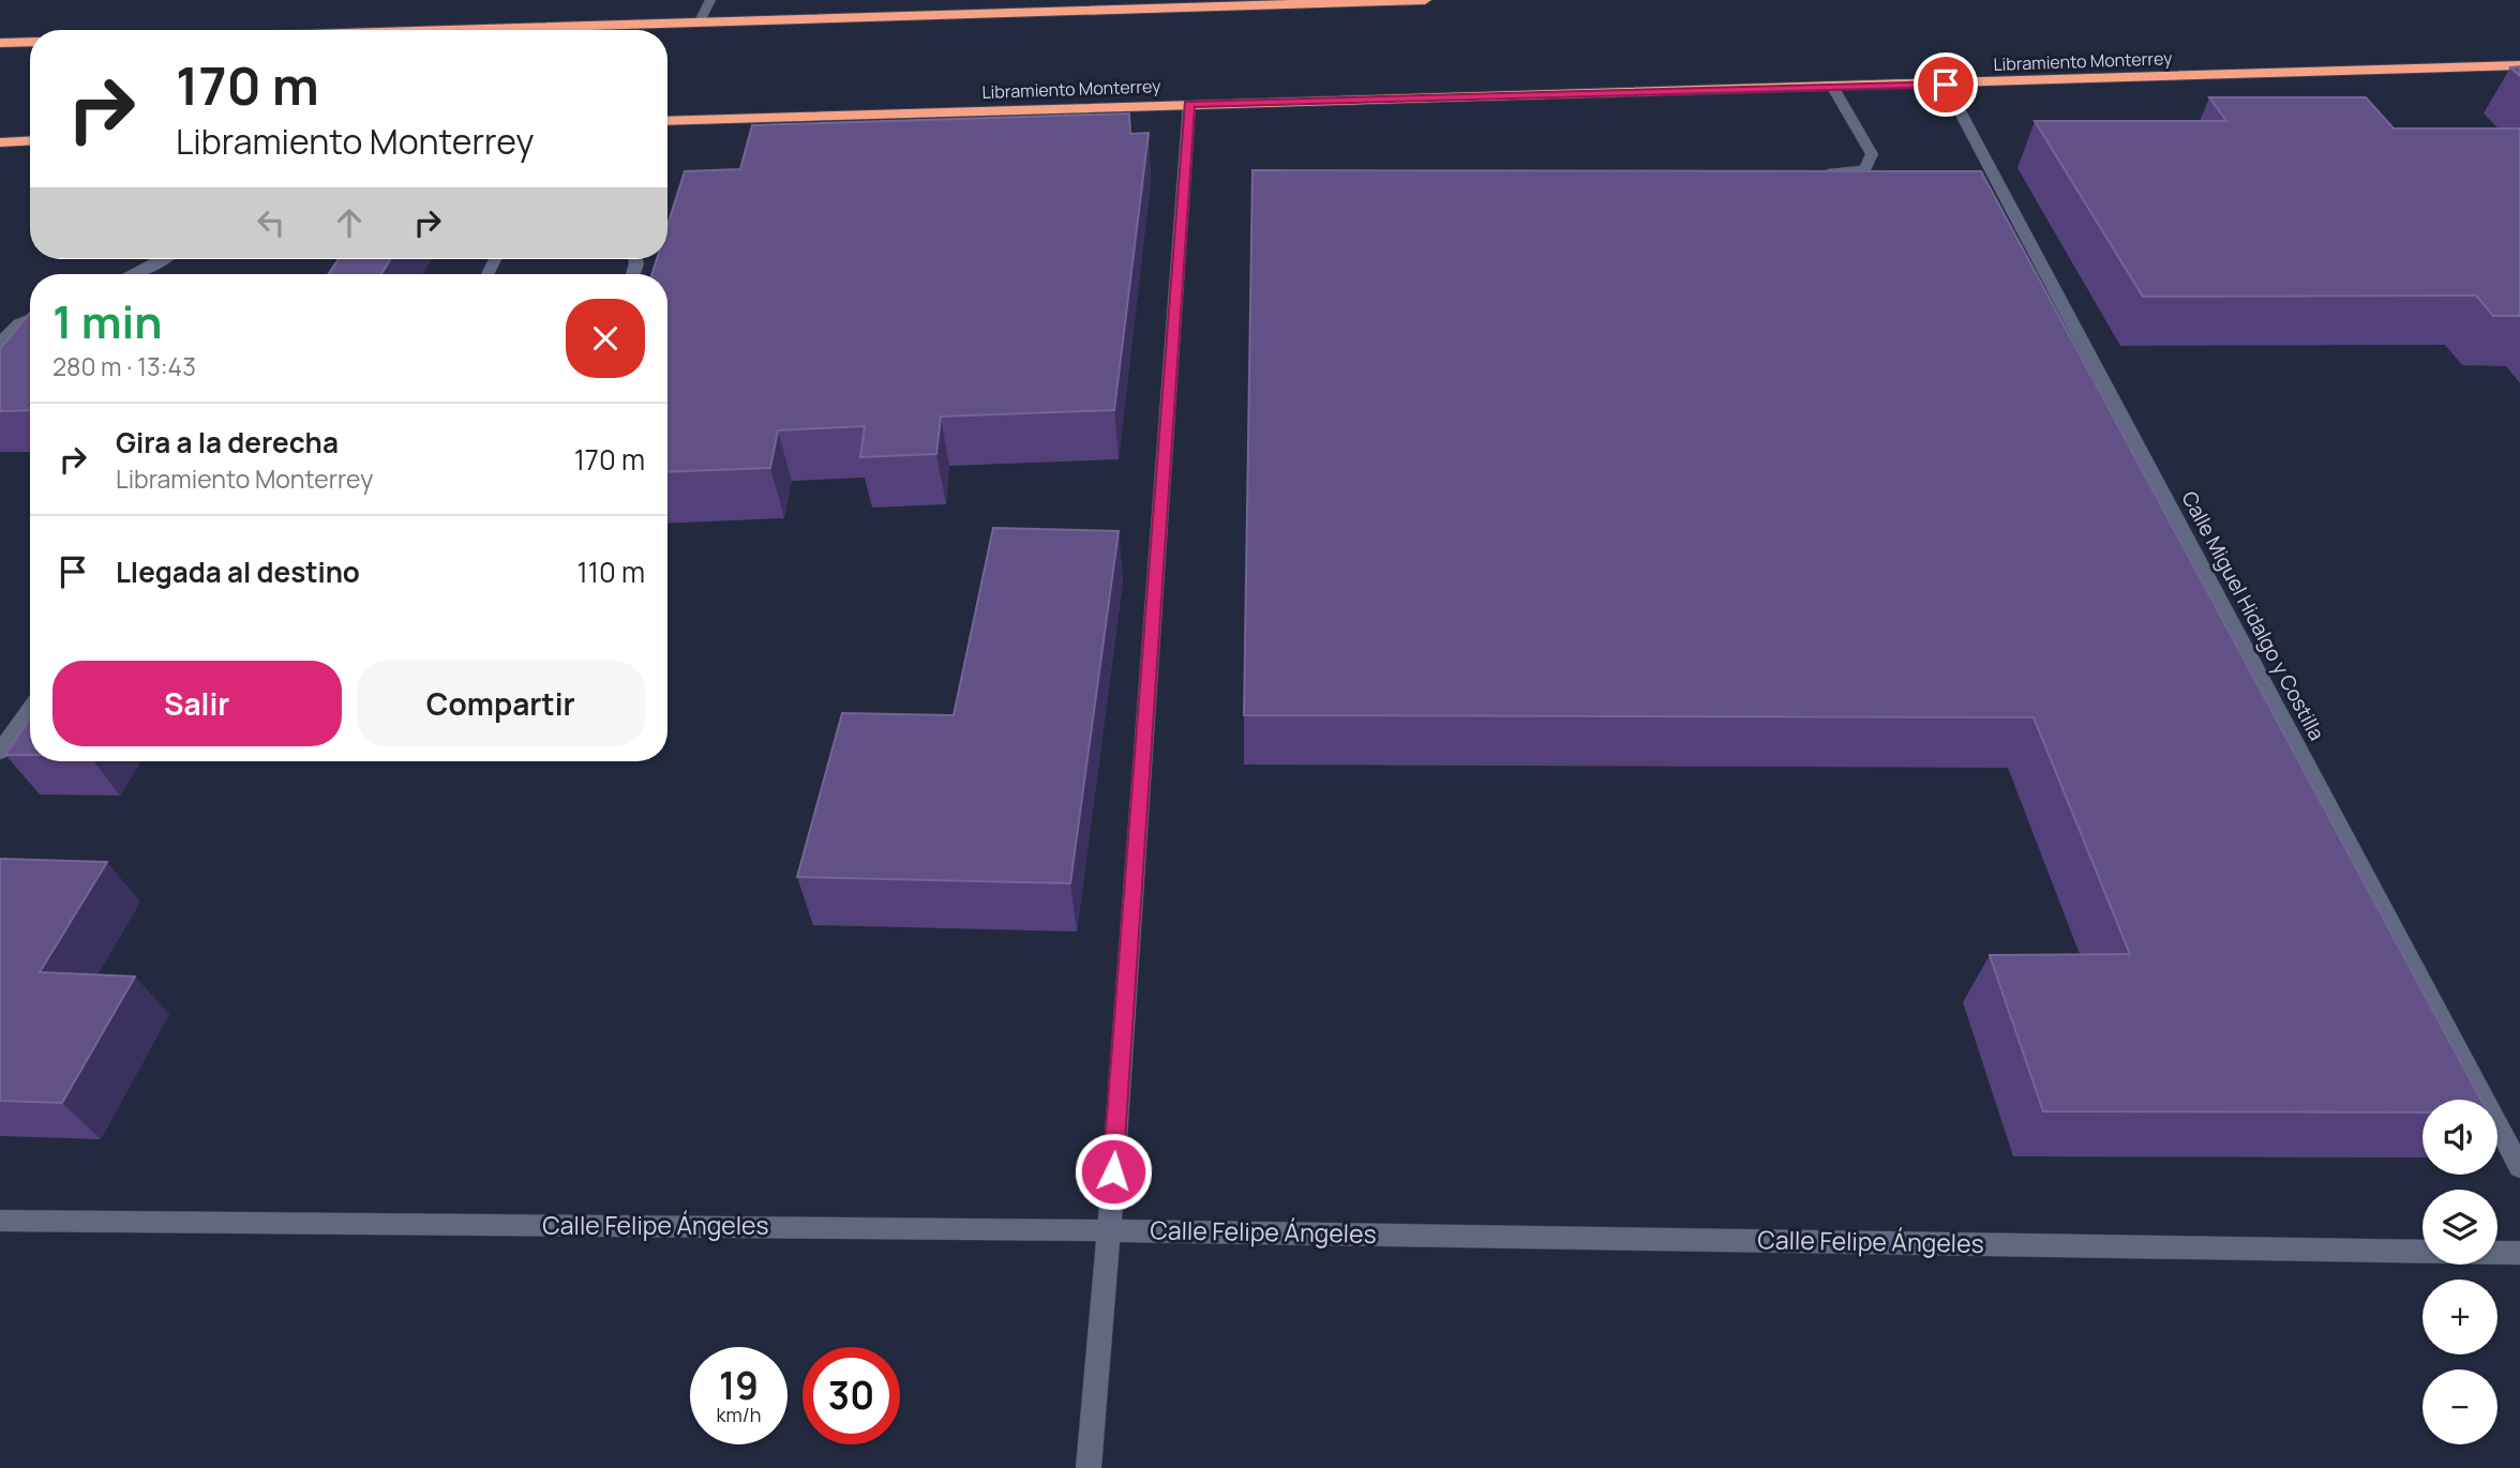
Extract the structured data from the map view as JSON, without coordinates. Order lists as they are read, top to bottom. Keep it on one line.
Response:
{"streets":{"highway":["Libramiento Monterrey"],"street":["Calle Miguel Hidalgo y Costilla","Calle Felipe Ángeles"]},"crossings":[["Libramiento Monterrey","Calle Miguel Hidalgo y Costilla"]],"page":{"turn":["170 m","Libramiento Monterrey"],"heading":["1 min","280 m · 13:43"],"list":[{"name":"Gira a la derecha","note":"Libramiento Monterrey","value":"170 m"},{"name":"Llegada al destino","value":"110 m"}],"buttons":["Salir","Compartir"],"map_buttons":["+","−"],"speed":"19 km/h","limit":"30"}}
